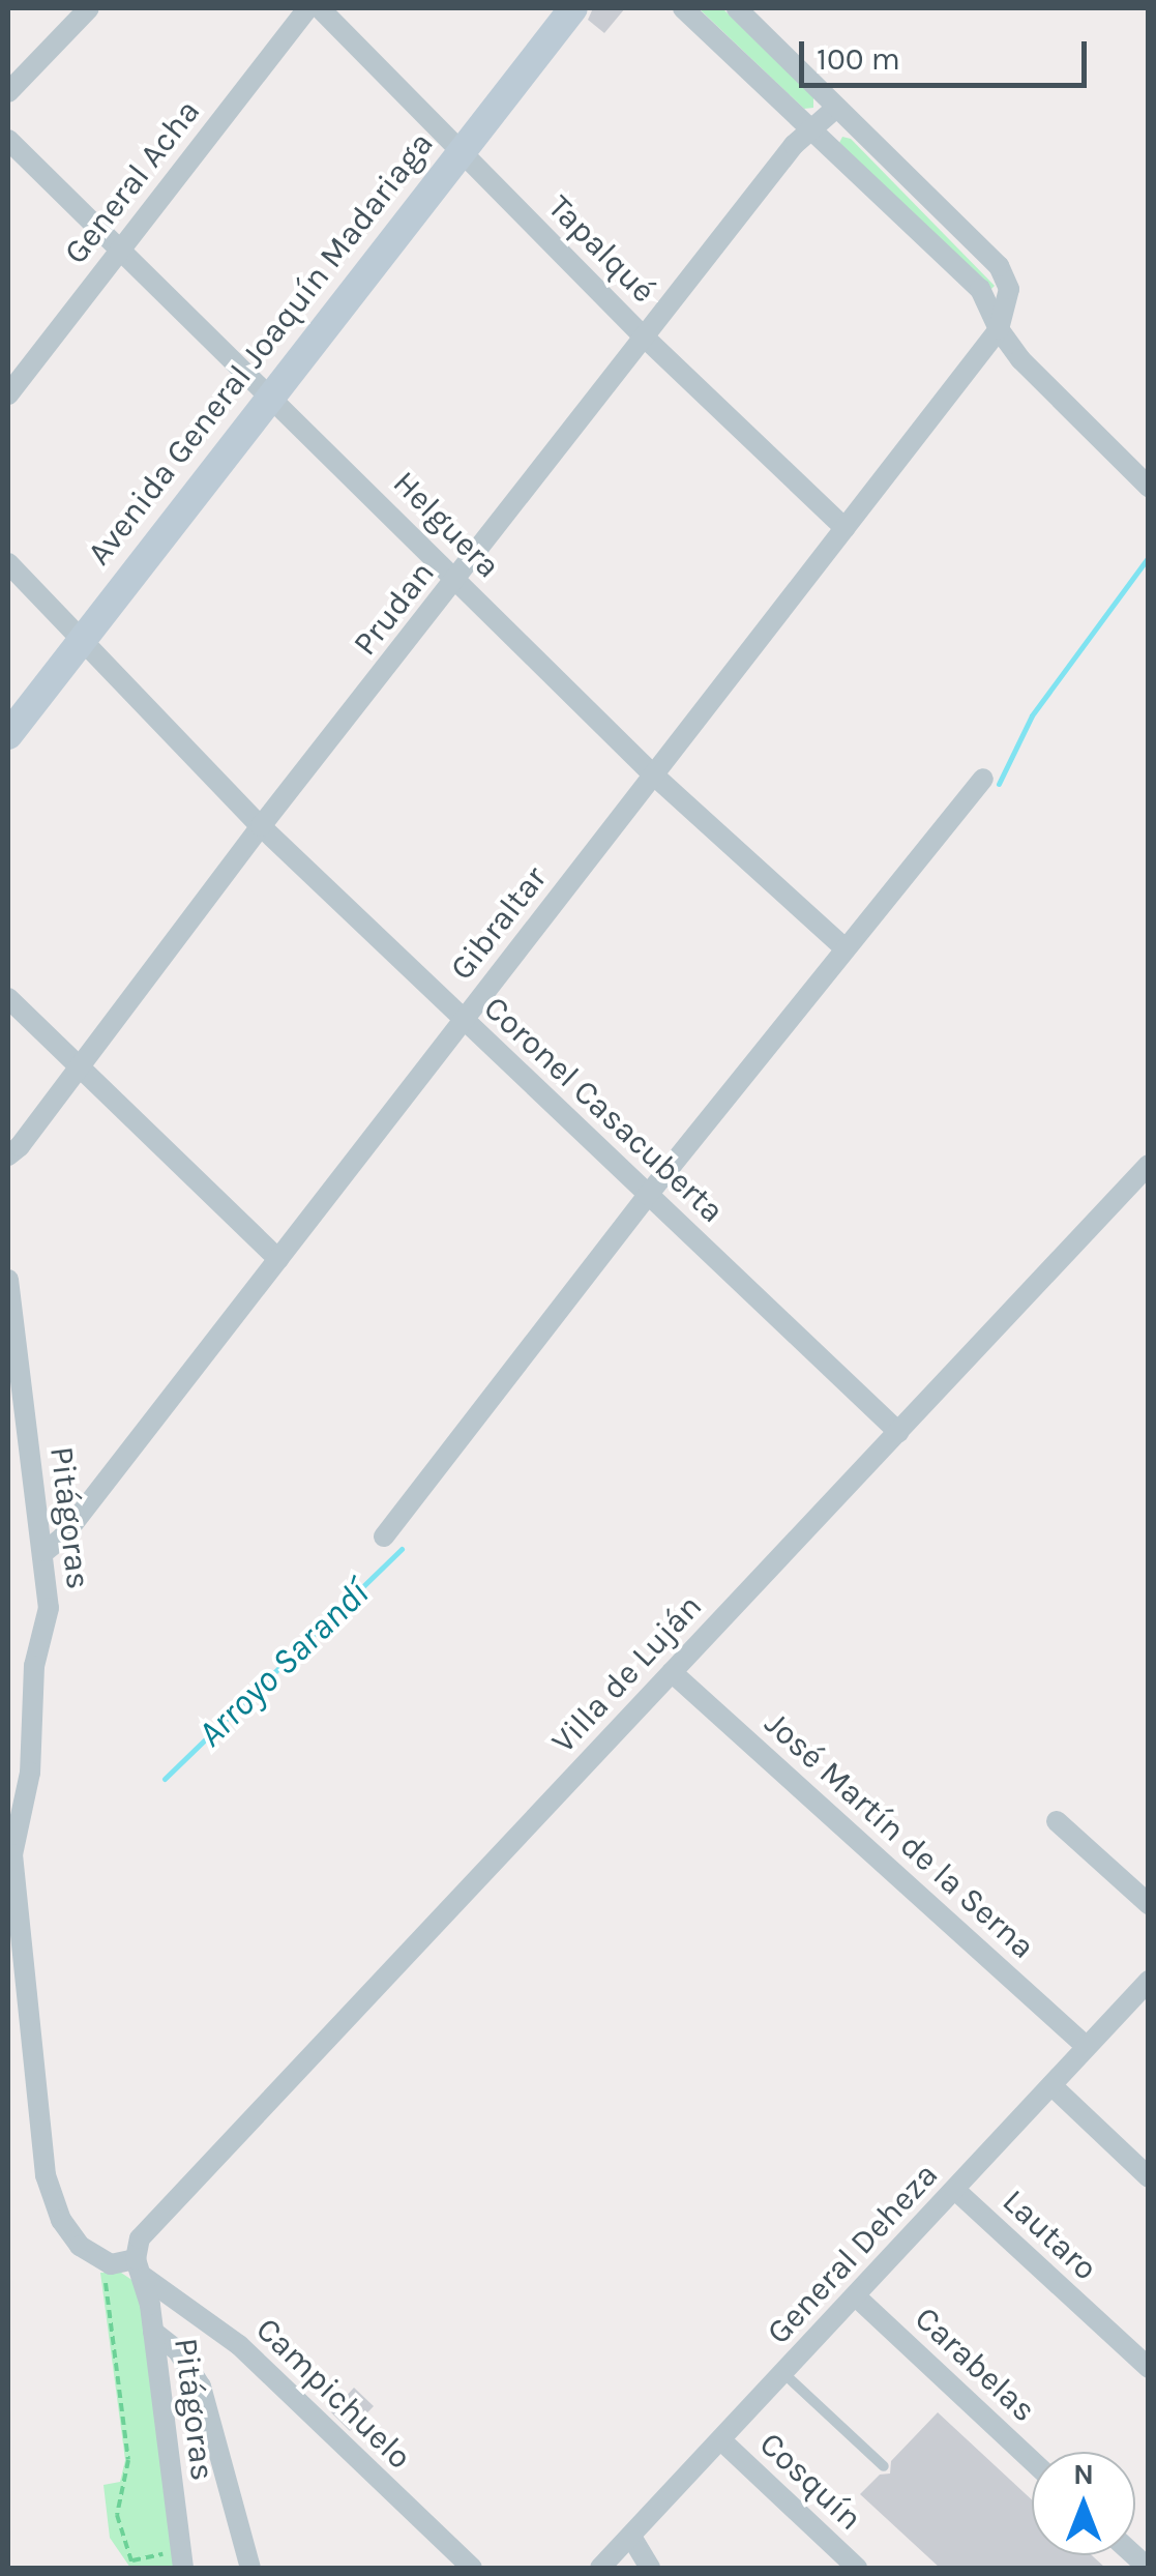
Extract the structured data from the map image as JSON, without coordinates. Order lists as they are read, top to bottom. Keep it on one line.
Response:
{"streets":{"main road":["Avenida General Joaquín Madariaga"],"street":["General Acha","Tapalqué","Helguera","Prudan","Gibraltar","Coronel Casacuberta","Pitágoras","Villa de Luján","José Martín de la Serna","Lautaro","General Deheza","Carabelas","Campichuelo","Cosquín"]},"crossings":[["General Acha","Helguera"],["Tapalqué","Avenida General Joaquín Madariaga"],["Tapalqué","Prudan"],["Tapalqué","Gibraltar"],["Avenida General Joaquín Madariaga","Helguera"],["Avenida General Joaquín Madariaga","Coronel Casacuberta"],["Helguera","Prudan"],["Helguera","Gibraltar"],["Prudan","Coronel Casacuberta"],["Gibraltar","Coronel Casacuberta"],["Gibraltar","Pitágoras"],["Coronel Casacuberta","Villa de Luján"],["Pitágoras","Villa de Luján"],["Pitágoras","Campichuelo"],["Villa de Luján","José Martín de la Serna"],["Villa de Luján","Campichuelo"],["José Martín de la Serna","General Deheza"],["Lautaro","General Deheza"],["General Deheza","Carabelas"],["General Deheza","Cosquín"]],"water":["Arroyo Sarandí"],"scale_bar":"100 m","north":"top"}
